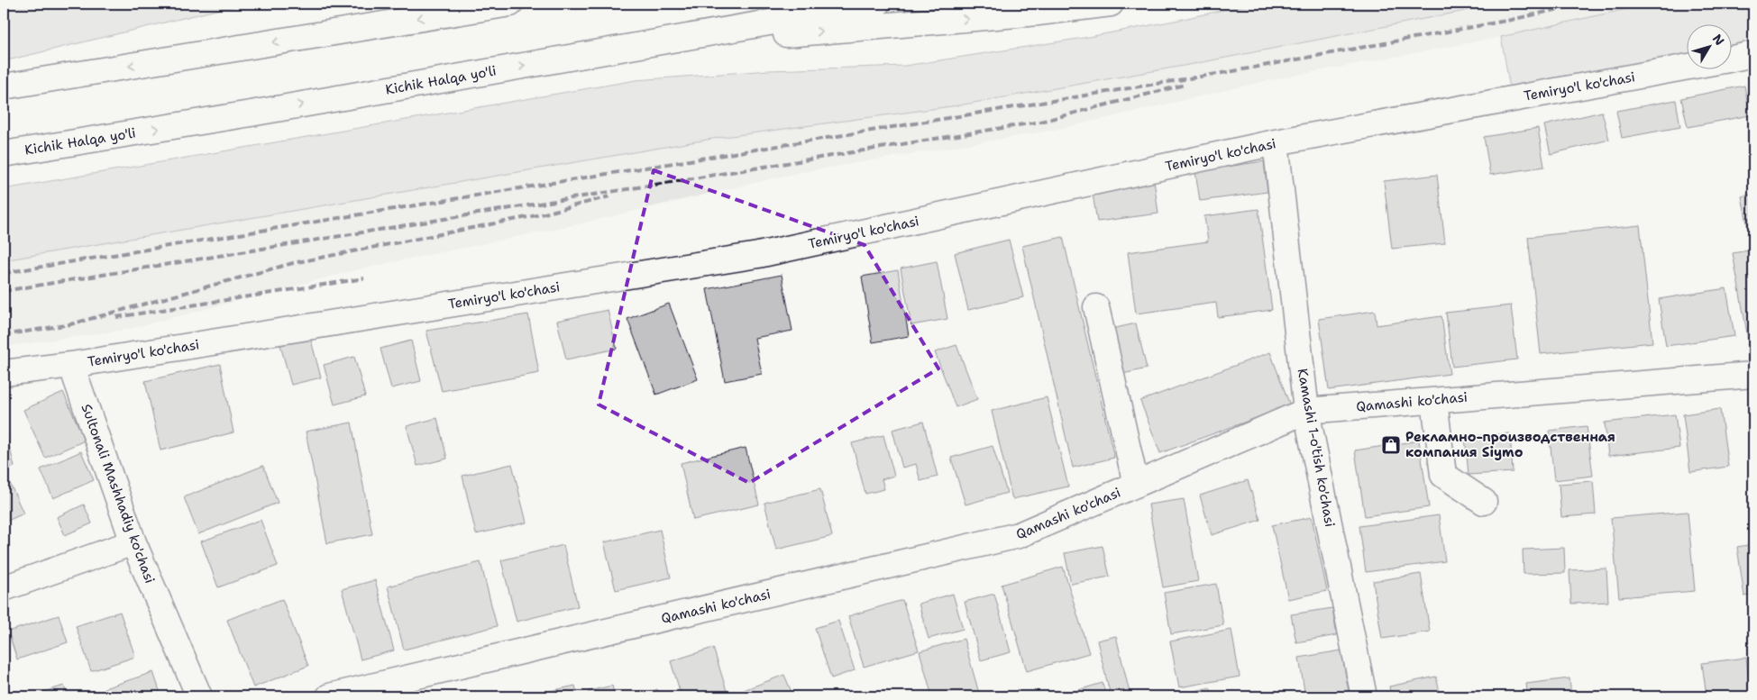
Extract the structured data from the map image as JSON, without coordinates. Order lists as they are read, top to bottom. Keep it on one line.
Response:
{"streets":{"main road":["Kichik Halqa yo'li","Temiryo'l ko'chasi","Qamashi ko'chasi","Kamashi 1-o'tish ko'chasi","Sultonali Mashhadiy ko'chasi"]},"crossings":[["Temiryo'l ko'chasi","Kamashi 1-o'tish ko'chasi"],["Temiryo'l ko'chasi","Sultonali Mashhadiy ko'chasi"],["Qamashi ko'chasi","Kamashi 1-o'tish ko'chasi"]],"places":{"shop":["Рекламно-производственная компания Siymo"]},"north":"top right"}
